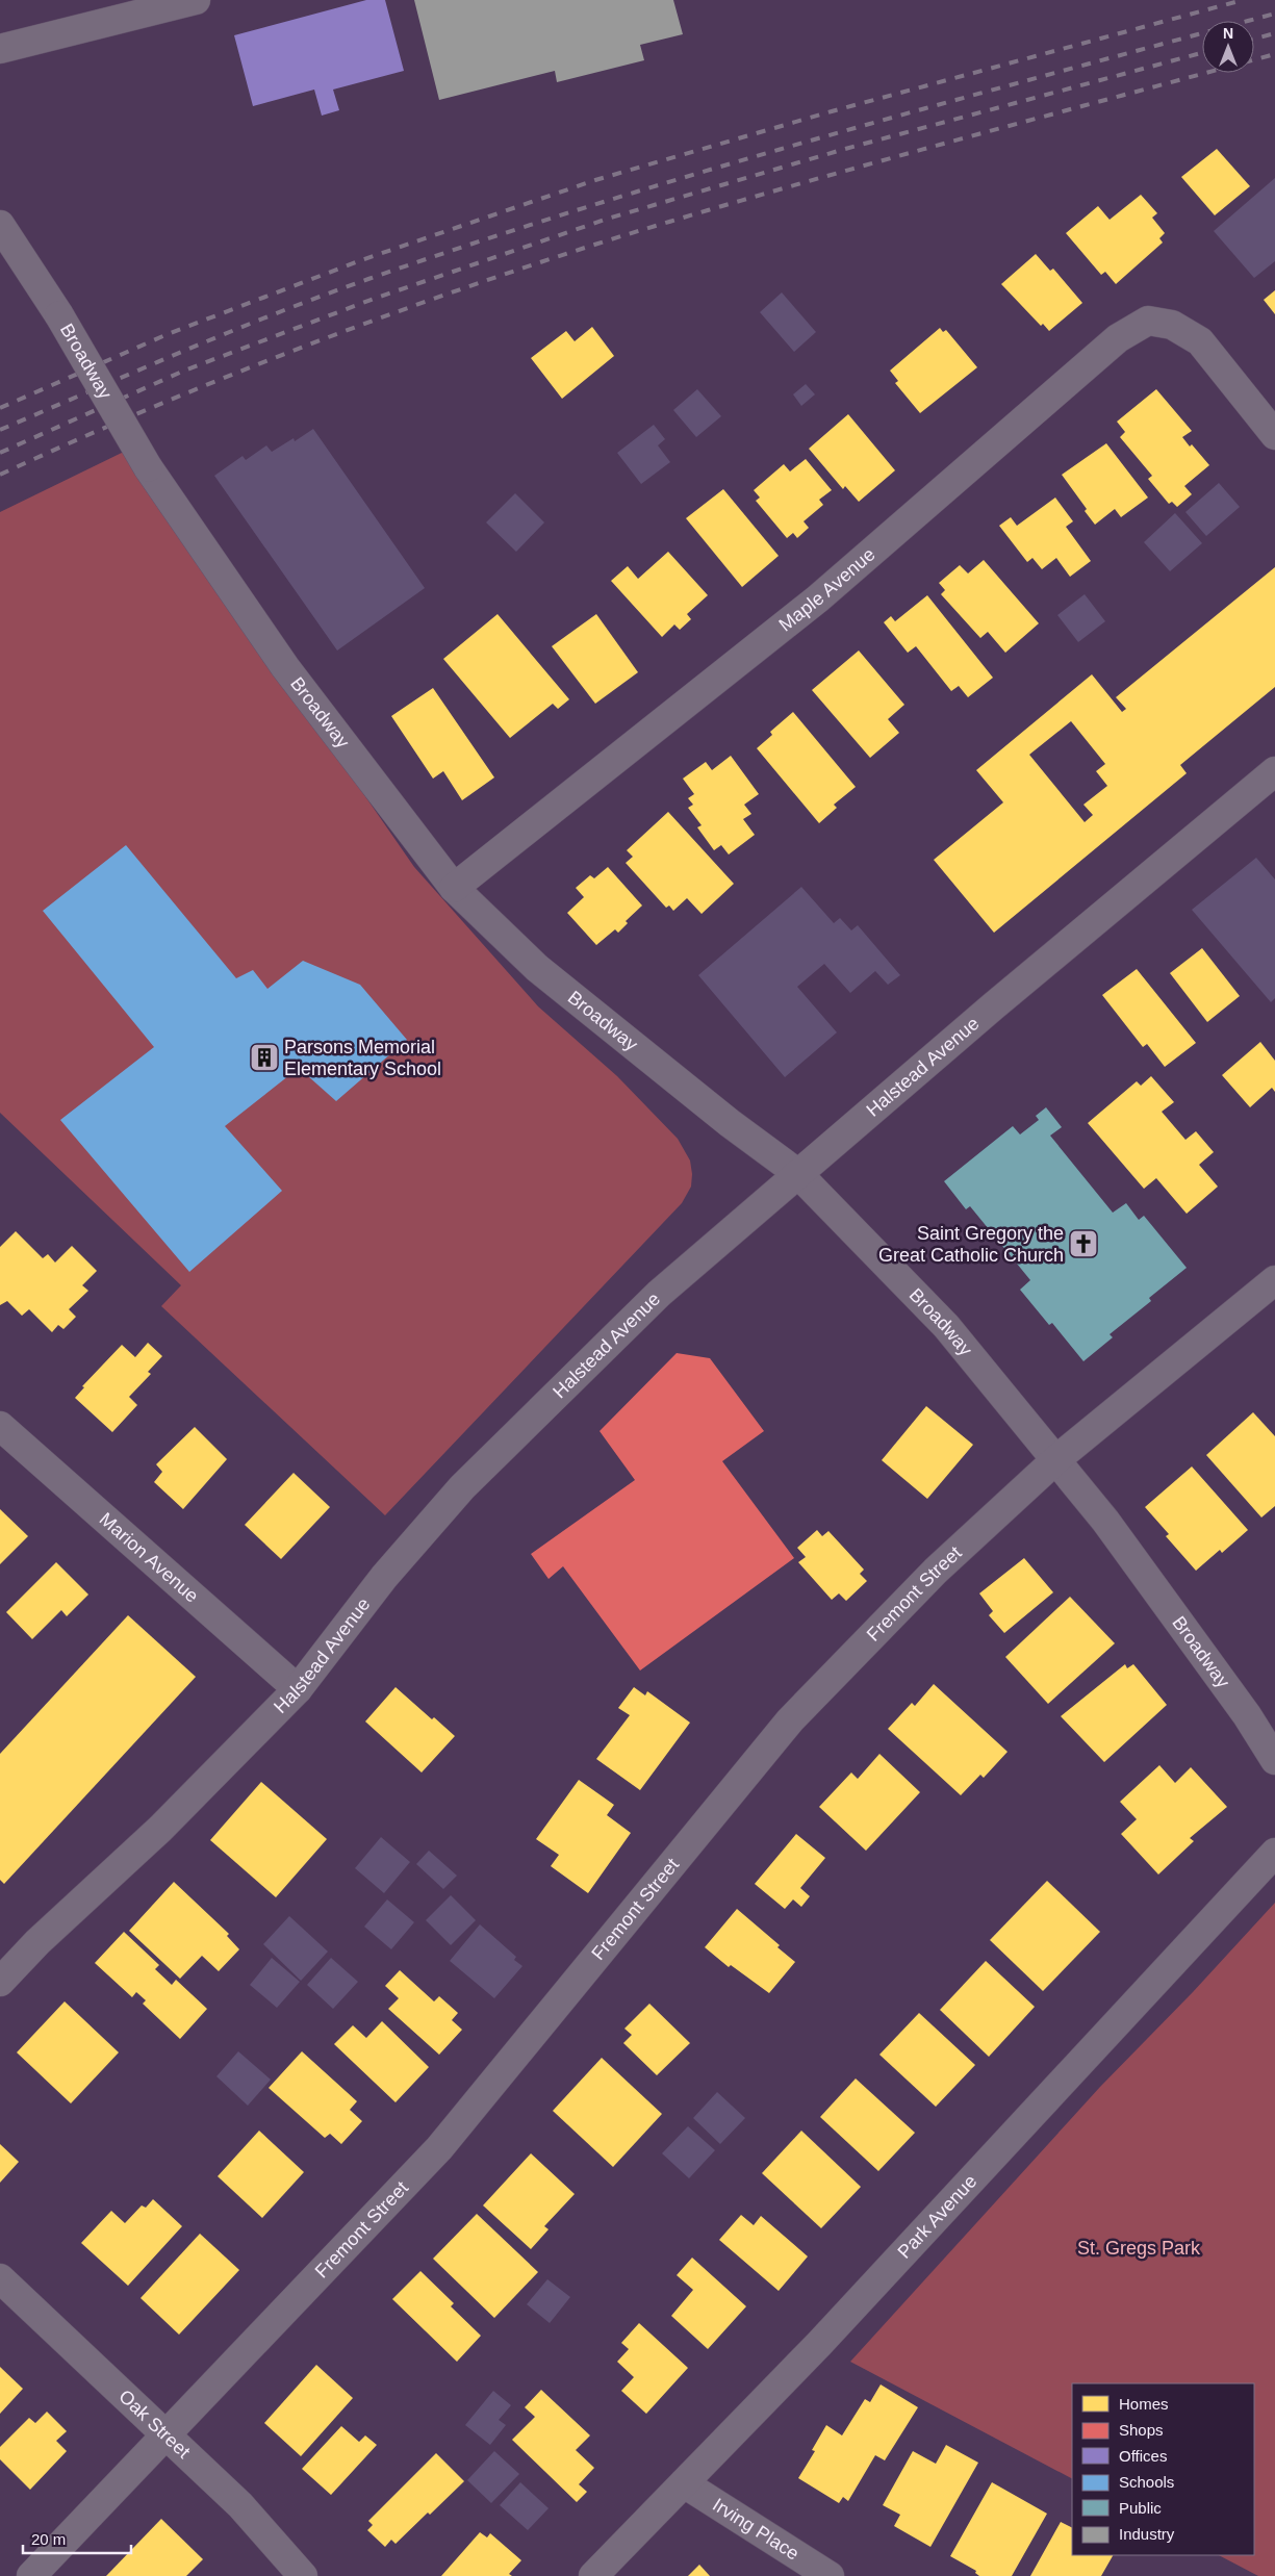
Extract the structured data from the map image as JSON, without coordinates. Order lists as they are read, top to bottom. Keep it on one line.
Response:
{"streets":{"street":["Broadway","Maple Avenue","Halstead Avenue","Marion Avenue","Fremont Street","Park Avenue","Oak Street","Irving Place"]},"crossings":[["Broadway","Maple Avenue"],["Broadway","Halstead Avenue"],["Broadway","Fremont Street"],["Halstead Avenue","Marion Avenue"],["Fremont Street","Oak Street"],["Park Avenue","Irving Place"]],"parks":["St. Gregs Park"],"places":{"building":["Parsons Memorial Elementary School"],"church":["Saint Gregory the Great Catholic Church"]},"legend":["Homes","Shops","Offices","Schools","Public","Industry"],"scale_bar":"20 m","north":"top"}
